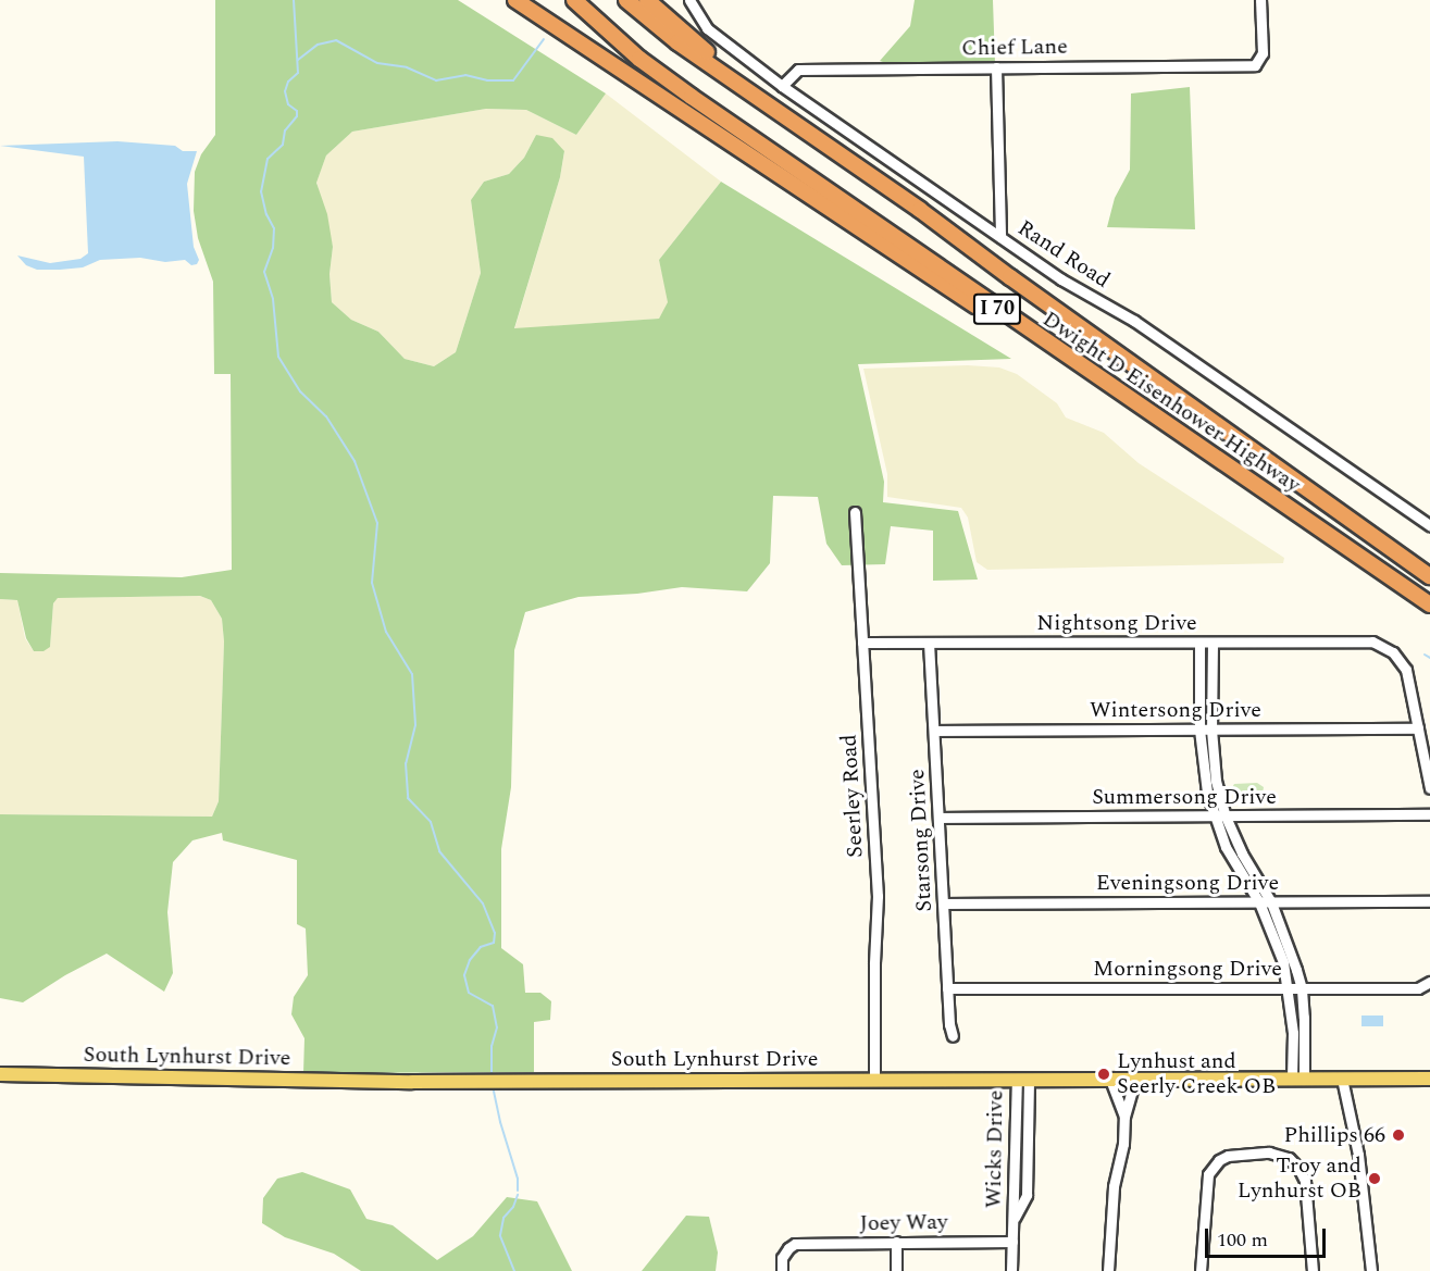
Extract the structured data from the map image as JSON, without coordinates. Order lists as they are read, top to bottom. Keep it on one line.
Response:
{"streets":{"highway":["I 70","Dwight D Eisenhower Highway"],"main road":["South Lynhurst Drive"],"street":["Chief Lane","Rand Road","Nightsong Drive","Wintersong Drive","Seerley Road","Summersong Drive","Starsong Drive","Eveningsong Drive","Morningsong Drive","Wicks Drive","Joey Way"]},"crossings":[["Chief Lane","Rand Road"],["Nightsong Drive","Wintersong Drive"],["Nightsong Drive","Seerley Road"],["Nightsong Drive","Starsong Drive"],["Wintersong Drive","Starsong Drive"],["Seerley Road","South Lynhurst Drive"],["Summersong Drive","Starsong Drive"],["Starsong Drive","Eveningsong Drive"],["Starsong Drive","Morningsong Drive"],["South Lynhurst Drive","Wicks Drive"],["Wicks Drive","Joey Way"]],"places":["Lynhust and Seerly Creek OB","Phillips 66","Troy and Lynhurst OB"],"scale_bar":"100 m"}
